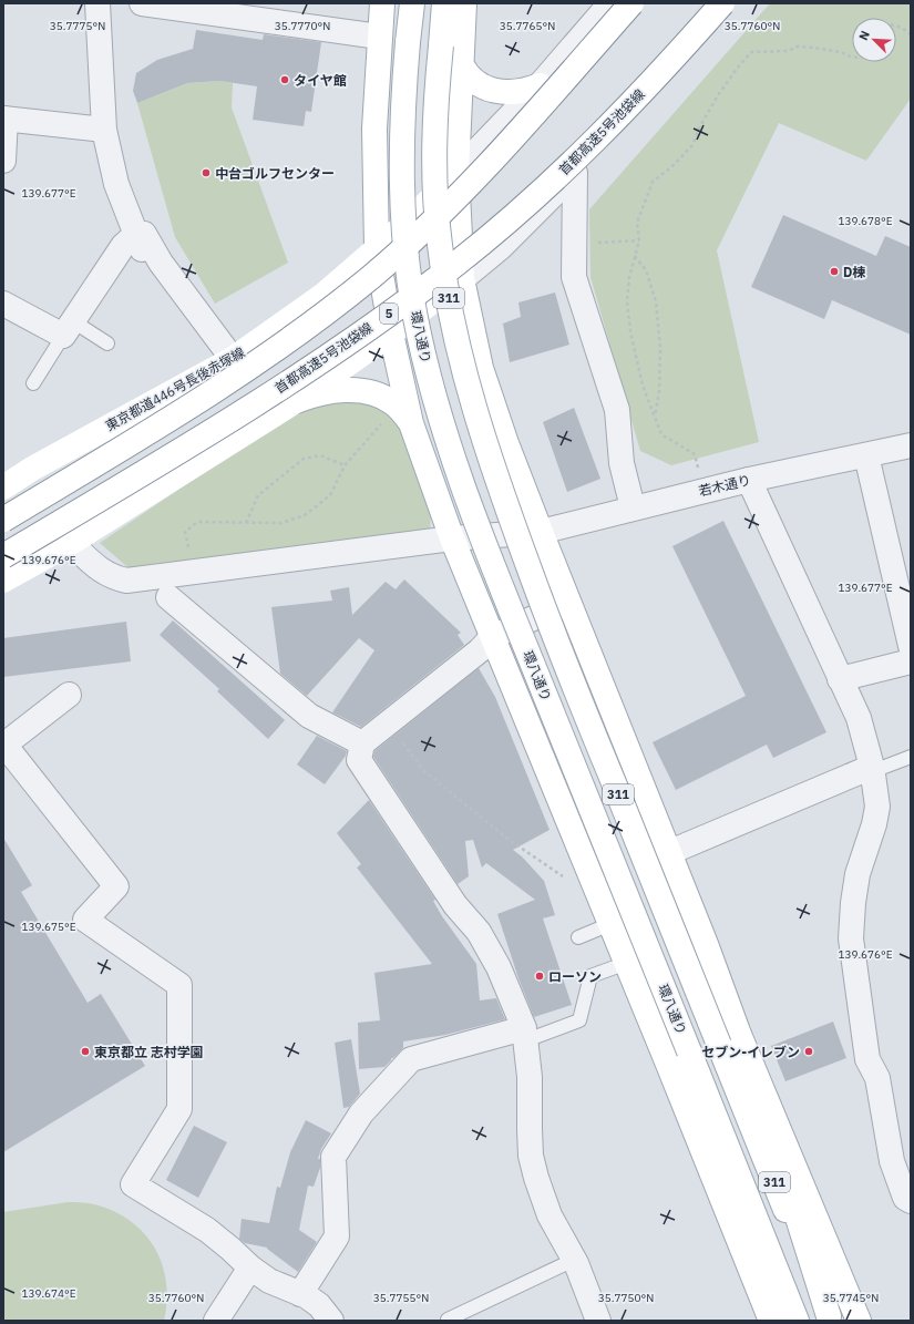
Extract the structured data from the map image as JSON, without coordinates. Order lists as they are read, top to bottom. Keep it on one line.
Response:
{"streets":{"main road":["首都高速5号池袋線","311","5","環八通り","東京都道446号長後赤塚線"],"street":["若木通り"]},"places":["タイヤ館","中台ゴルフセンター","D棟","ローソン","東京都立 志村学園","セブン-イレブン"],"north":"top left","coordinates":["35.7770°N","35.7765°N","35.7760°N","35.7775°N","139.677°E","139.678°E","139.676°E","139.675°E","139.674°E","35.7755°N","35.7750°N","35.7745°N"]}
